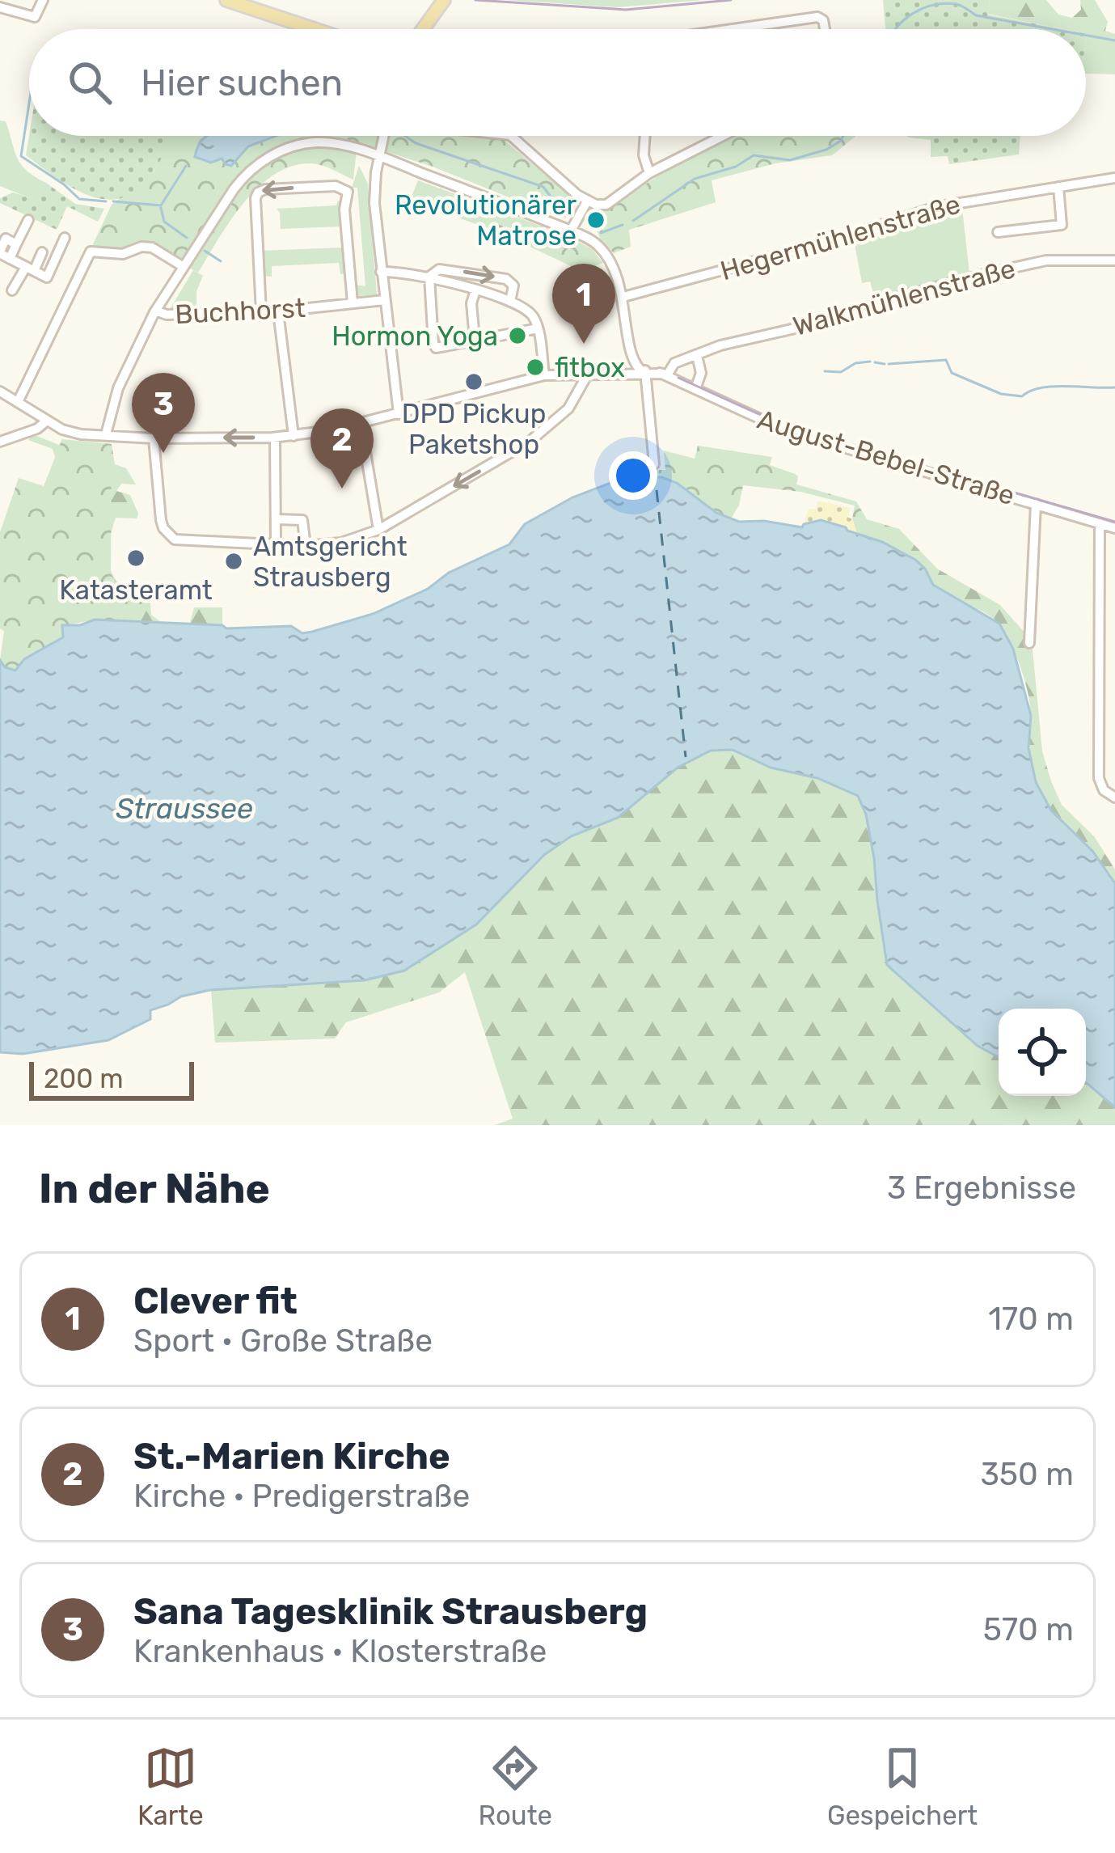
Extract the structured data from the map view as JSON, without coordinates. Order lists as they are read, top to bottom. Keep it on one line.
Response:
{"streets":{"street":["Hegermühlenstraße","Walkmühlenstraße","Buchhorst","August-Bebel-Straße"]},"crossings":[["Walkmühlenstraße","August-Bebel-Straße"]],"water":["Straussee"],"places":["Revolutionärer Matrose","Hormon Yoga","fitbox","DPD Pickup Paketshop","Katasteramt","Amtsgericht Strausberg"],"scale_bar":"200 m","page":{"search":"Hier suchen","pins":["1","3","2"],"scale":"200 m","heading":["In der Nähe","3 Ergebnisse"],"list":[{"mark":"1","name":"Clever fit","note":"Sport · Große Straße","value":"170 m"},{"mark":"2","name":"St.-Marien Kirche","note":"Kirche · Predigerstraße","value":"350 m"},{"mark":"3","name":"Sana Tagesklinik Strausberg","note":"Krankenhaus · Klosterstraße","value":"570 m"}],"nav":["Karte","Route","Gespeichert"]}}
